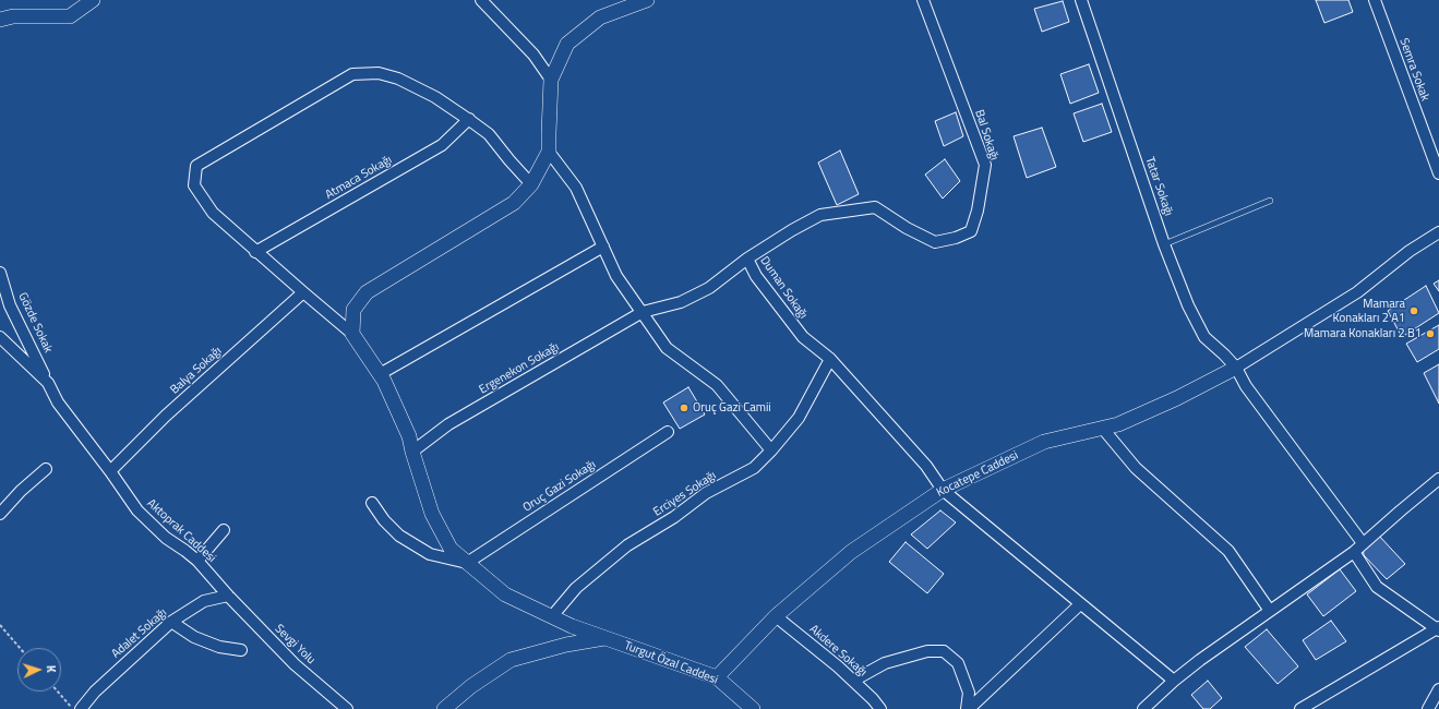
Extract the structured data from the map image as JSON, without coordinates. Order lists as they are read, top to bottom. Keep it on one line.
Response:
{"streets":{"street":["Semra Sokak","Bal Sokağı","Atmaca Sokağı","Tatar Sokağı","Duman Sokağı","Gözde Sokak","Ergenekon Sokağı","Balya Sokağı","Kocatepe Caddesi","Oruç Gazi Sokağı","Erciyes Sokağı","Aktoprak Caddesi","Adalet Sokağı","Sevgi Yolu","Akdere Sokağı","Turgut Özal Caddesi"]},"crossings":[["Bal Sokağı","Duman Sokağı"],["Tatar Sokağı","Kocatepe Caddesi"],["Duman Sokağı","Ergenekon Sokağı"],["Duman Sokağı","Kocatepe Caddesi"],["Duman Sokağı","Erciyes Sokağı"],["Gözde Sokak","Aktoprak Caddesi"],["Ergenekon Sokağı","Turgut Özal Caddesi"],["Balya Sokağı","Aktoprak Caddesi"],["Kocatepe Caddesi","Akdere Sokağı"],["Kocatepe Caddesi","Turgut Özal Caddesi"],["Oruç Gazi Sokağı","Turgut Özal Caddesi"],["Erciyes Sokağı","Turgut Özal Caddesi"],["Aktoprak Caddesi","Adalet Sokağı"],["Aktoprak Caddesi","Sevgi Yolu"],["Adalet Sokağı","Sevgi Yolu"]],"places":["Mamara Konakları 2 A1","Mamara Konakları 2 B1","Oruç Gazi Camii"],"north":"right"}
